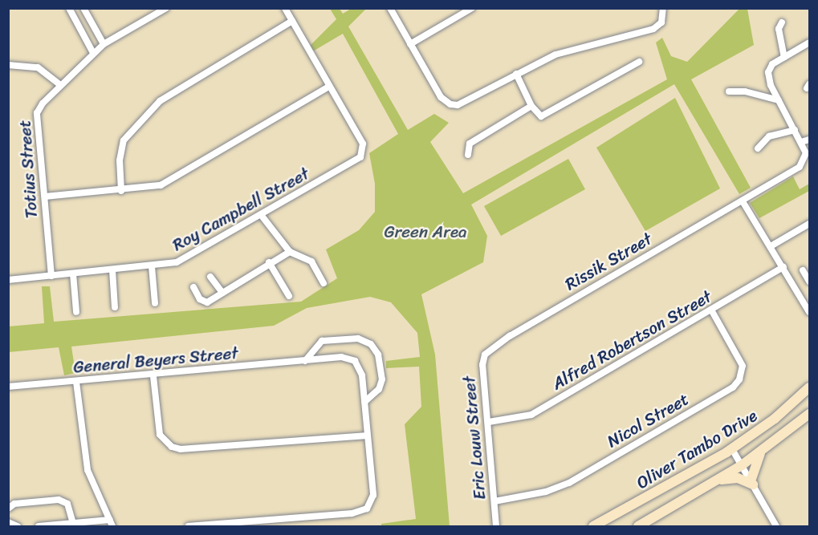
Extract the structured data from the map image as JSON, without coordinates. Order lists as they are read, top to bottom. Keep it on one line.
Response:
{"streets":{"street":["Totius Street","Roy Campbell Street","Rissik Street","Alfred Robertson Street","General Beyers Street","Nicol Street","Eric Louw Street","Oliver Tambo Drive"]},"crossings":[["Totius Street","Roy Campbell Street"],["Rissik Street","Eric Louw Street"],["Alfred Robertson Street","Nicol Street"],["Alfred Robertson Street","Eric Louw Street"],["Nicol Street","Eric Louw Street"]],"parks":["Green Area"]}
